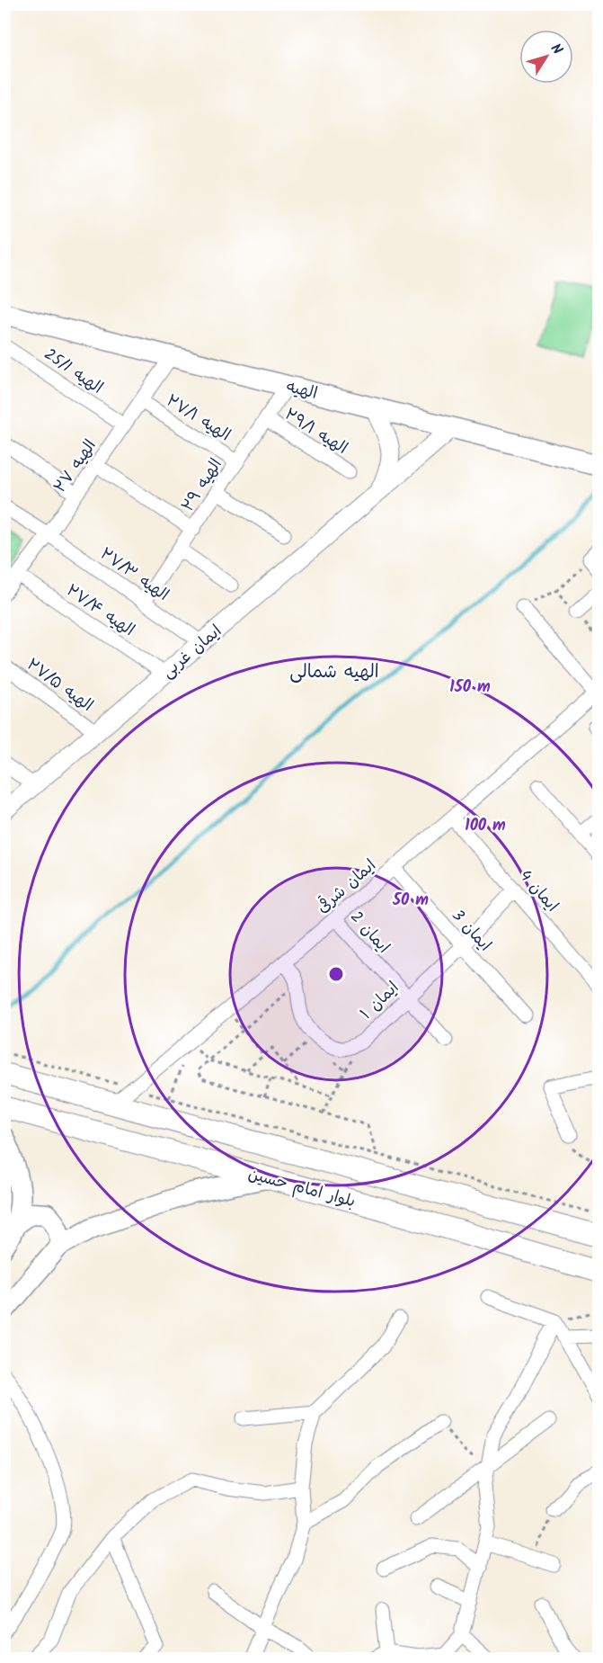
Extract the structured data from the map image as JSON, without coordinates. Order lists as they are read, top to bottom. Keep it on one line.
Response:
{"streets":{"main road":["الهیه","بلوار امام حسین"],"street":["الهیه 25/1","الهیه ۲۷/۱","الهیه ۲۹/۱","الهیه ۲۷","الهیه ۲۹","الهیه ۲۷/۳","الهیه ۲۷/۴","ایمان غربی","الهیه ۲۷/۵","ایمان شرقی","ایمان 4","ایمان 3","ایمان 2","ایمان ۱"]},"crossings":[["الهیه 25/1","الهیه ۲۷"],["الهیه","الهیه ۲۷"],["الهیه","الهیه ۲۹"],["الهیه","ایمان غربی"],["الهیه ۲۷/۱","الهیه ۲۷"],["الهیه ۲۷/۱","الهیه ۲۹"],["الهیه ۲۹/۱","الهیه ۲۹"],["الهیه ۲۷","الهیه ۲۷/۳"],["الهیه ۲۷","الهیه ۲۷/۴"],["الهیه ۲۹","الهیه ۲۷/۳"],["الهیه ۲۷/۳","ایمان غربی"],["الهیه ۲۷/۴","ایمان غربی"],["ایمان غربی","الهیه ۲۷/۵"],["ایمان شرقی","ایمان 4"],["ایمان شرقی","ایمان 3"],["ایمان شرقی","ایمان 2"],["ایمان شرقی","ایمان ۱"],["ایمان شرقی","بلوار امام حسین"],["ایمان 4","ایمان ۱"],["ایمان 3","ایمان ۱"],["ایمان 2","ایمان ۱"]],"districts":["الهیه شمالی"],"north":"top right","rings":["150 m","100 m","50 m"]}
